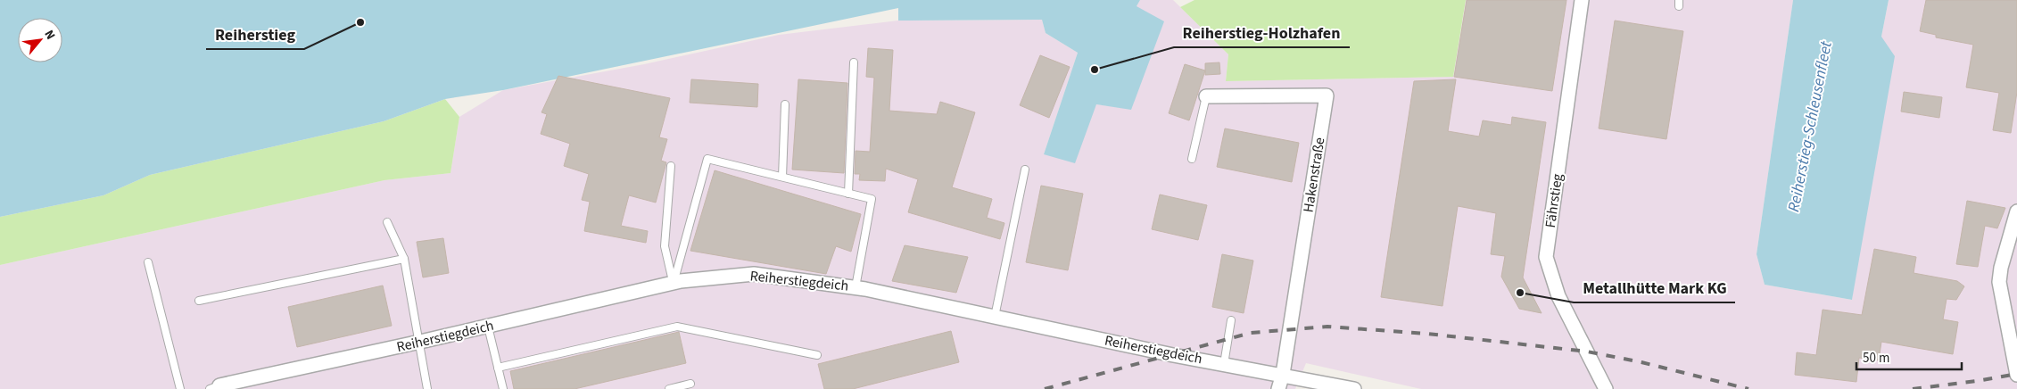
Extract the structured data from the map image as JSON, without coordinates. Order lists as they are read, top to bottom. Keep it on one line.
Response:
{"streets":{"street":["Hakenstraße","Fährstieg","Reiherstiegdeich"]},"crossings":[["Hakenstraße","Reiherstiegdeich"]],"water":["Reiherstieg-Schleusenfleet"],"places":["Reiherstieg","Reiherstieg-Holzhafen","Metallhütte Mark KG"],"scale_bar":"50 m","north":"top right"}
